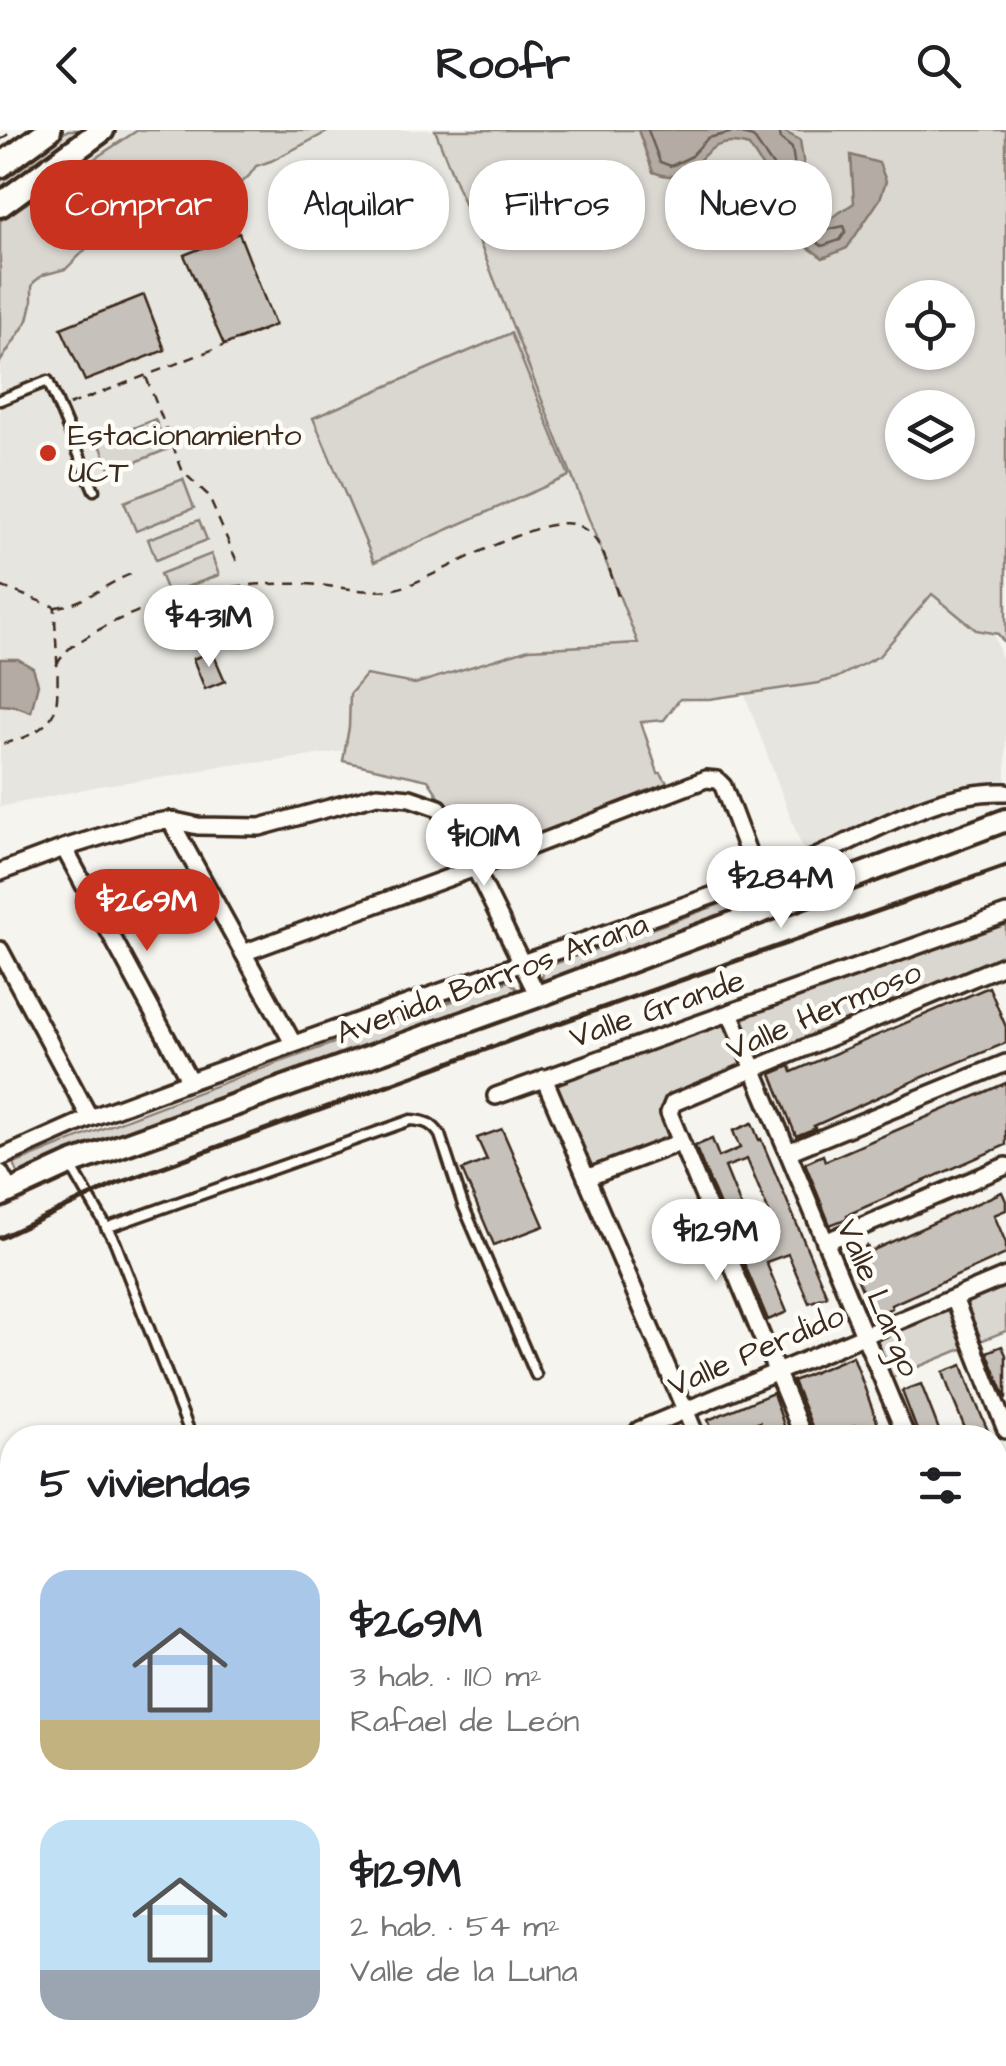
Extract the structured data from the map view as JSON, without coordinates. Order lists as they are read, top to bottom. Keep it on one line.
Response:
{"streets":{"main road":["Avenida Barros Arana"],"street":["Valle Grande","Valle Hermoso","Valle Largo","Valle Perdido"]},"crossings":[["Valle Grande","Valle Largo"],["Valle Hermoso","Valle Largo"],["Valle Largo","Valle Perdido"]],"places":["Estacionamiento UCT"],"page":{"header":"Roofr","chip":["Comprar","Alquilar","Filtros","Nuevo"],"price":["$431M","$101M","$284M","$269M","$129M"],"heading":"5 viviendas","list":[{"name":"$269M","note":"3 hab. · 110 m² · Rafael de León"},{"name":"$129M","note":"2 hab. · 54 m² · Valle de la Luna"}]}}
